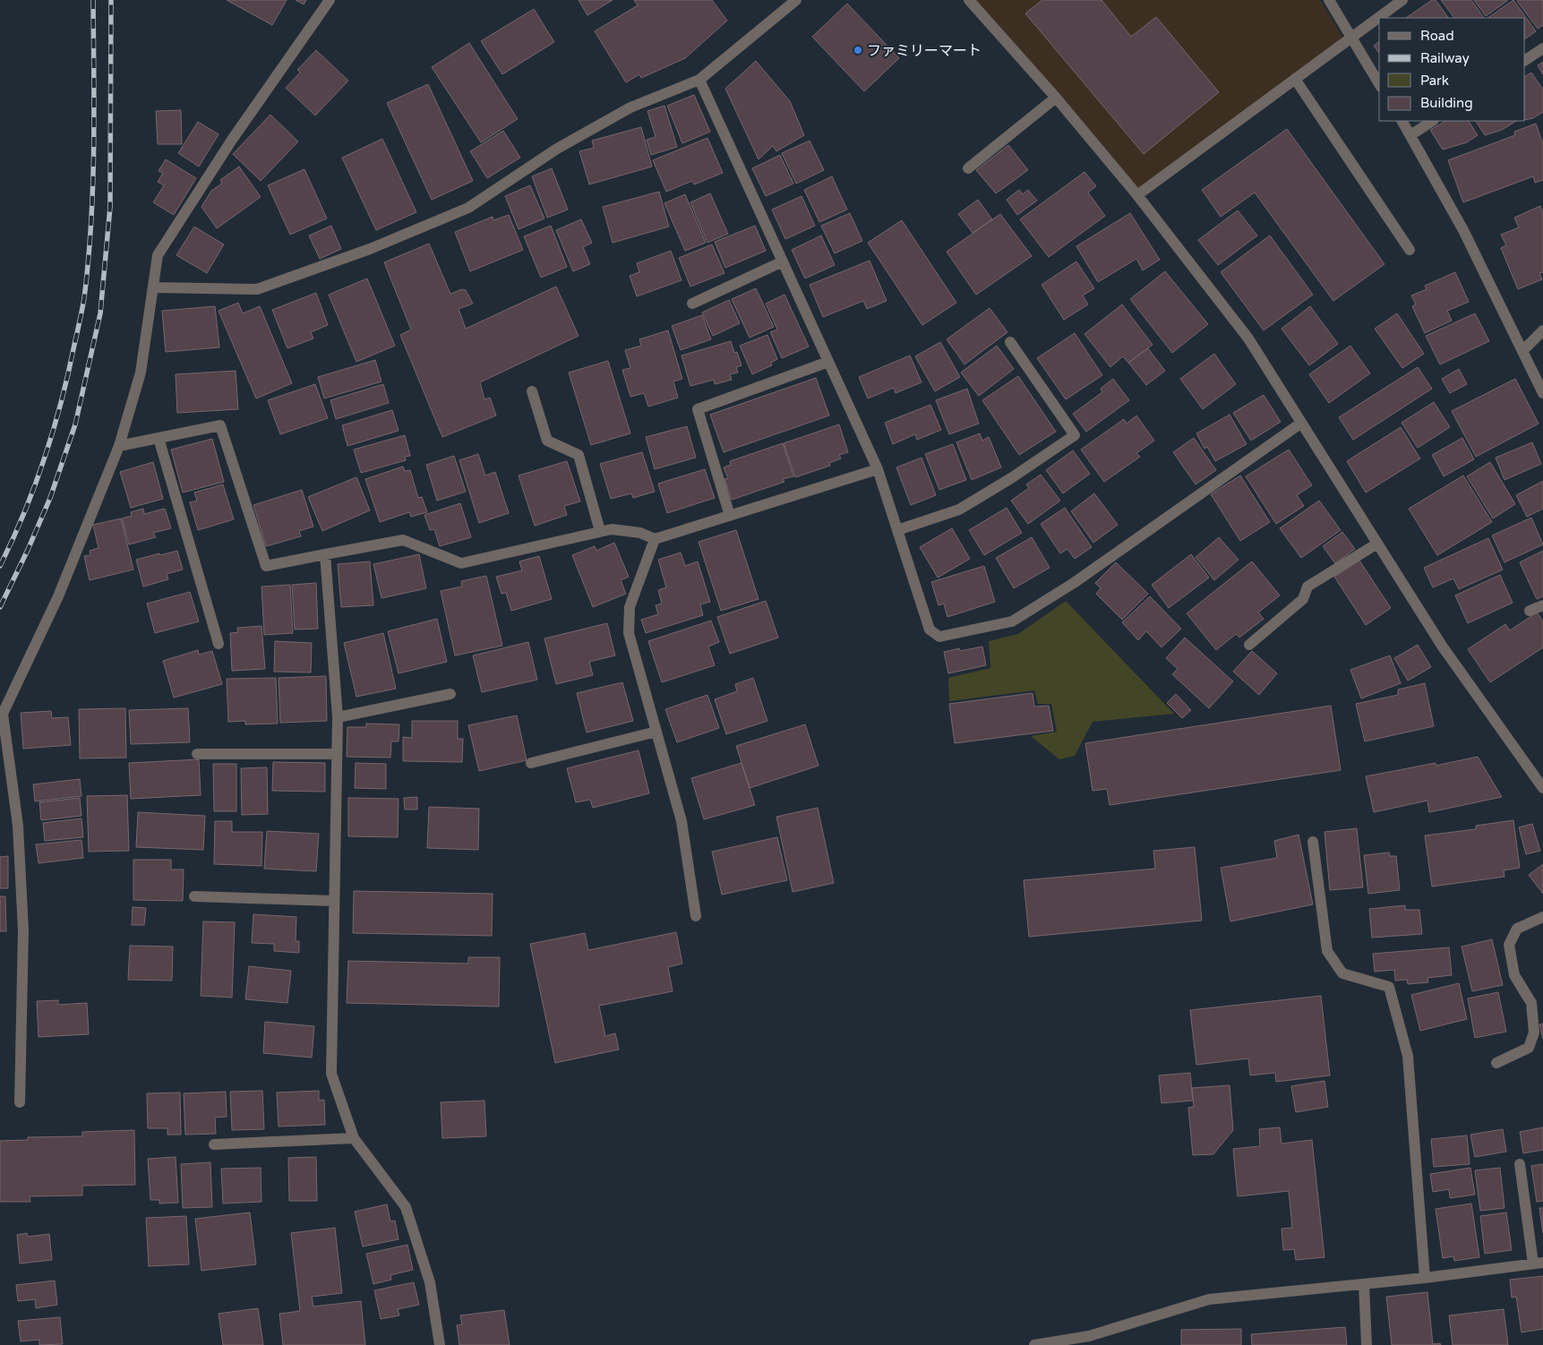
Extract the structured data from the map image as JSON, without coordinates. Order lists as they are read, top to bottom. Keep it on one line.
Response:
{"places":["ファミリーマート"],"legend":["Road","Railway","Park","Building"]}
